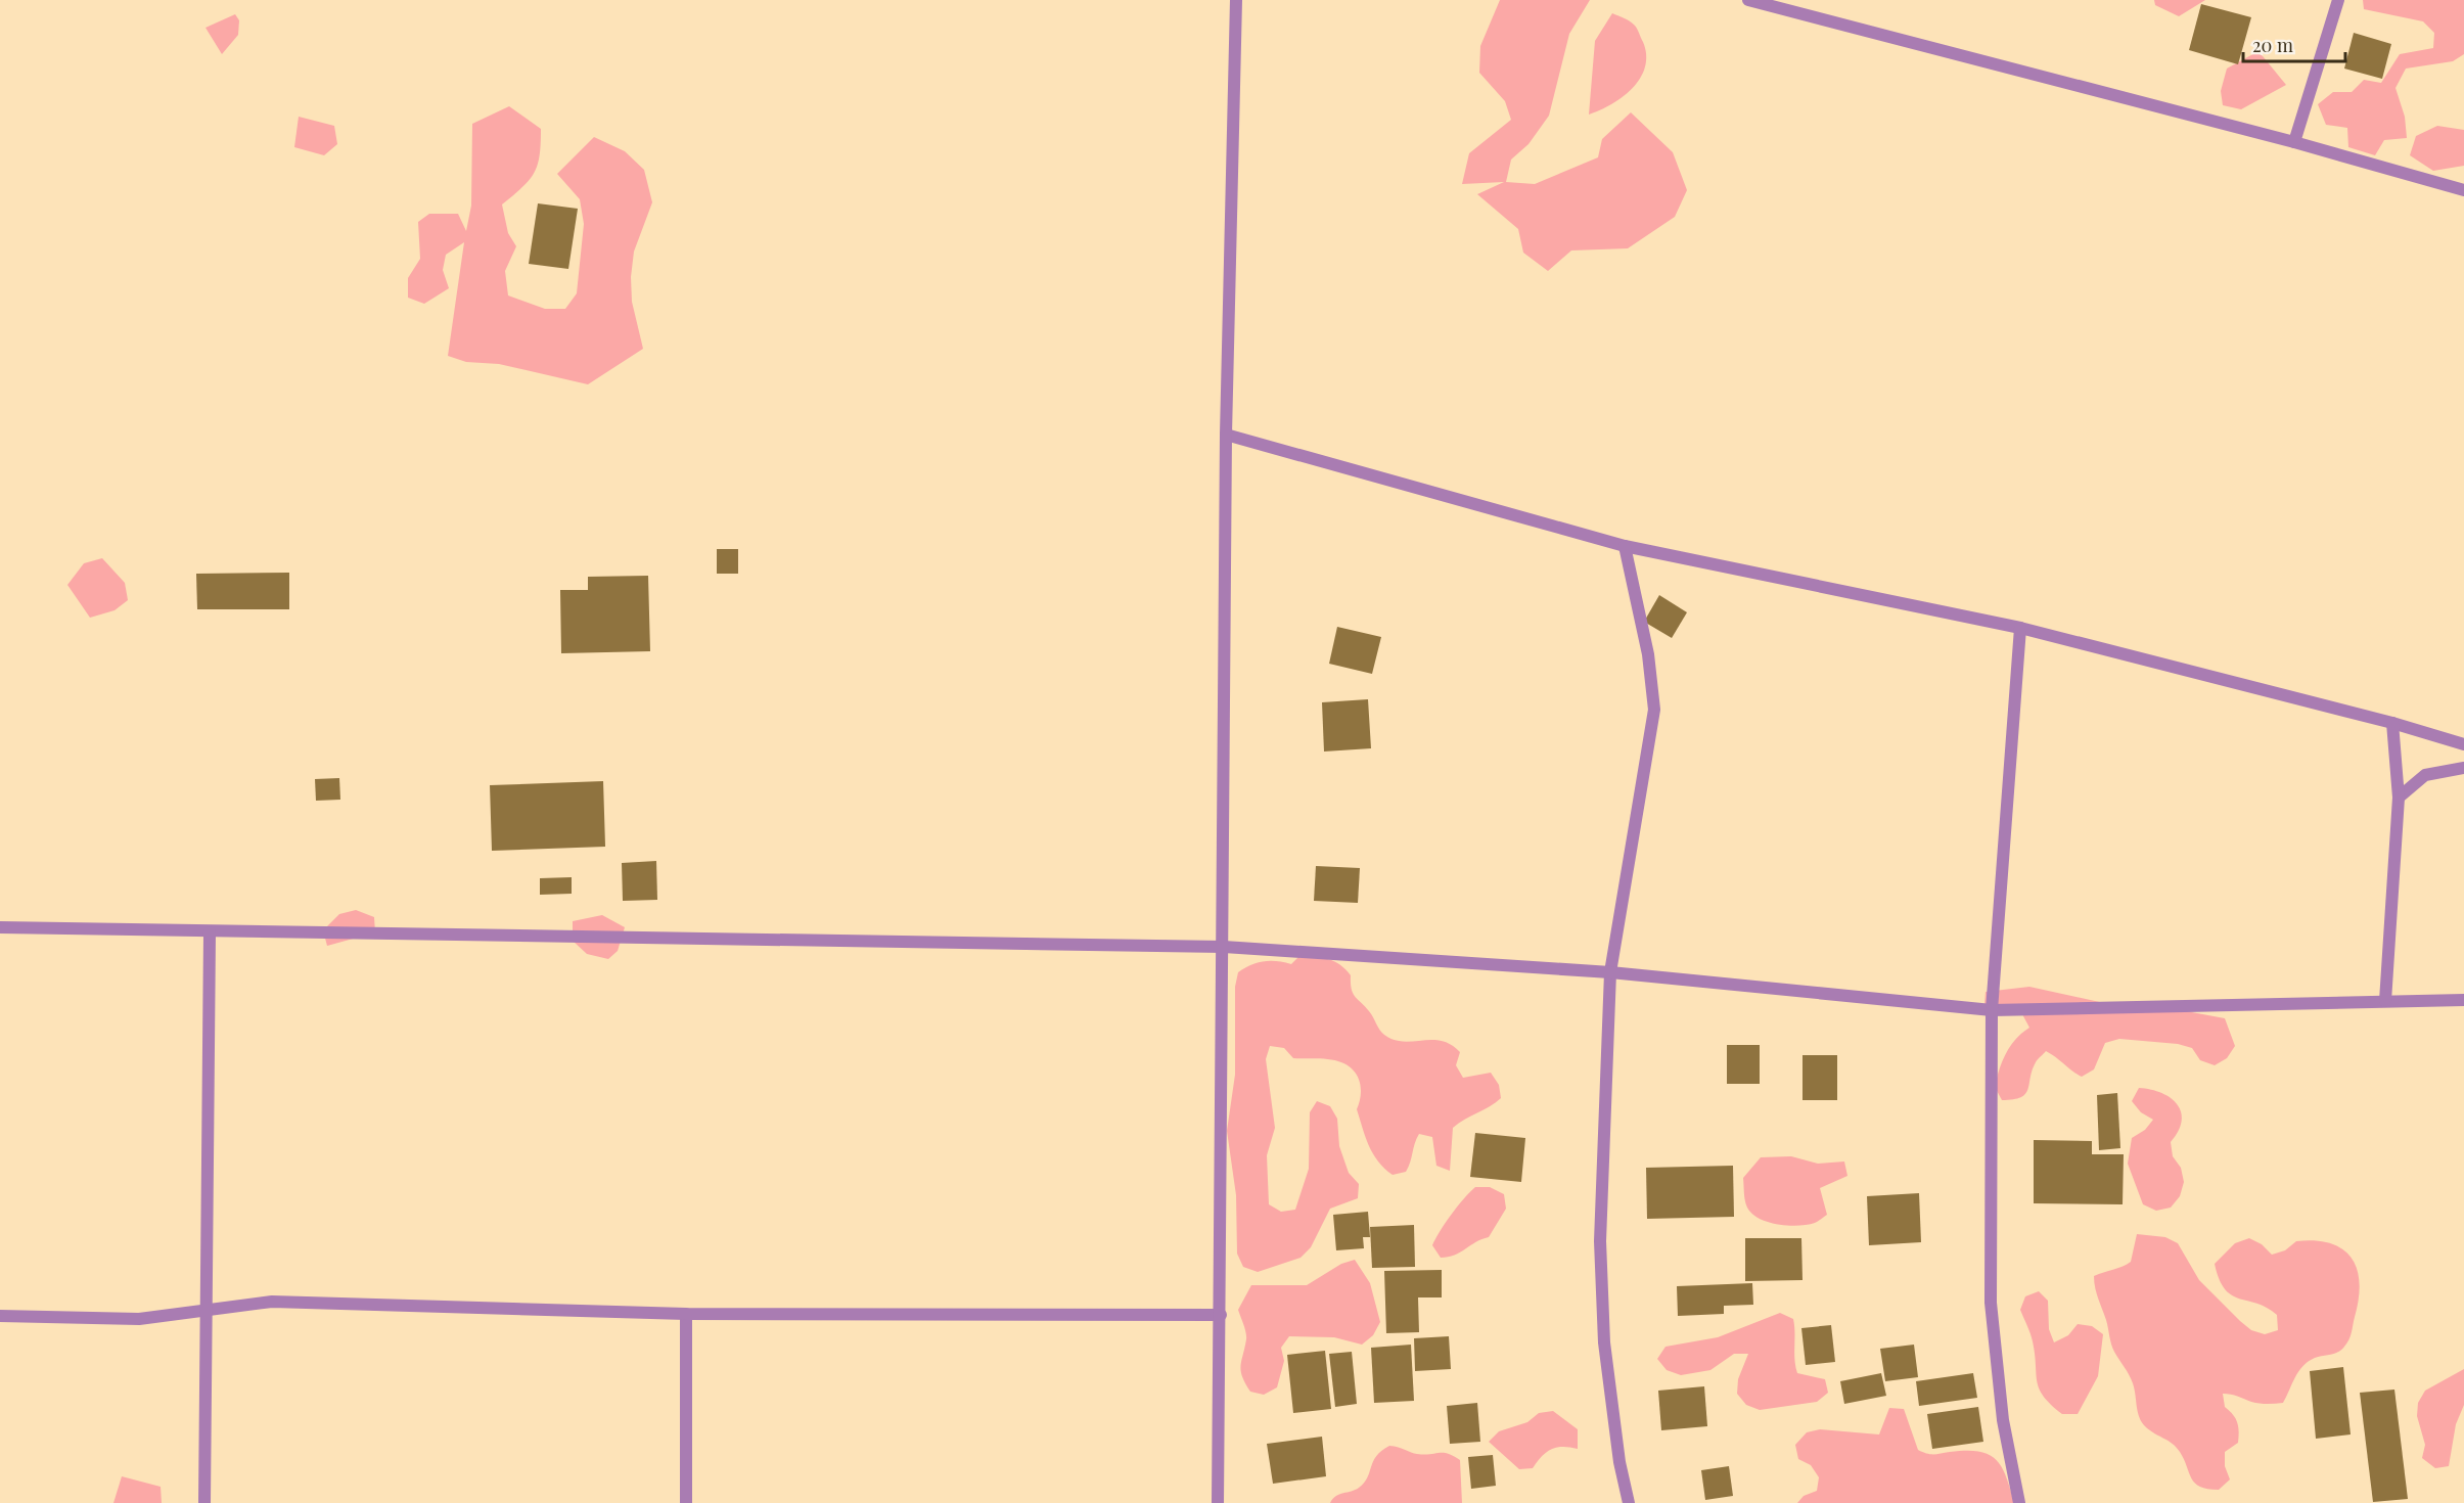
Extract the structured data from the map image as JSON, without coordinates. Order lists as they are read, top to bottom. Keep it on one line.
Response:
{"scale_bar":"20 m"}
